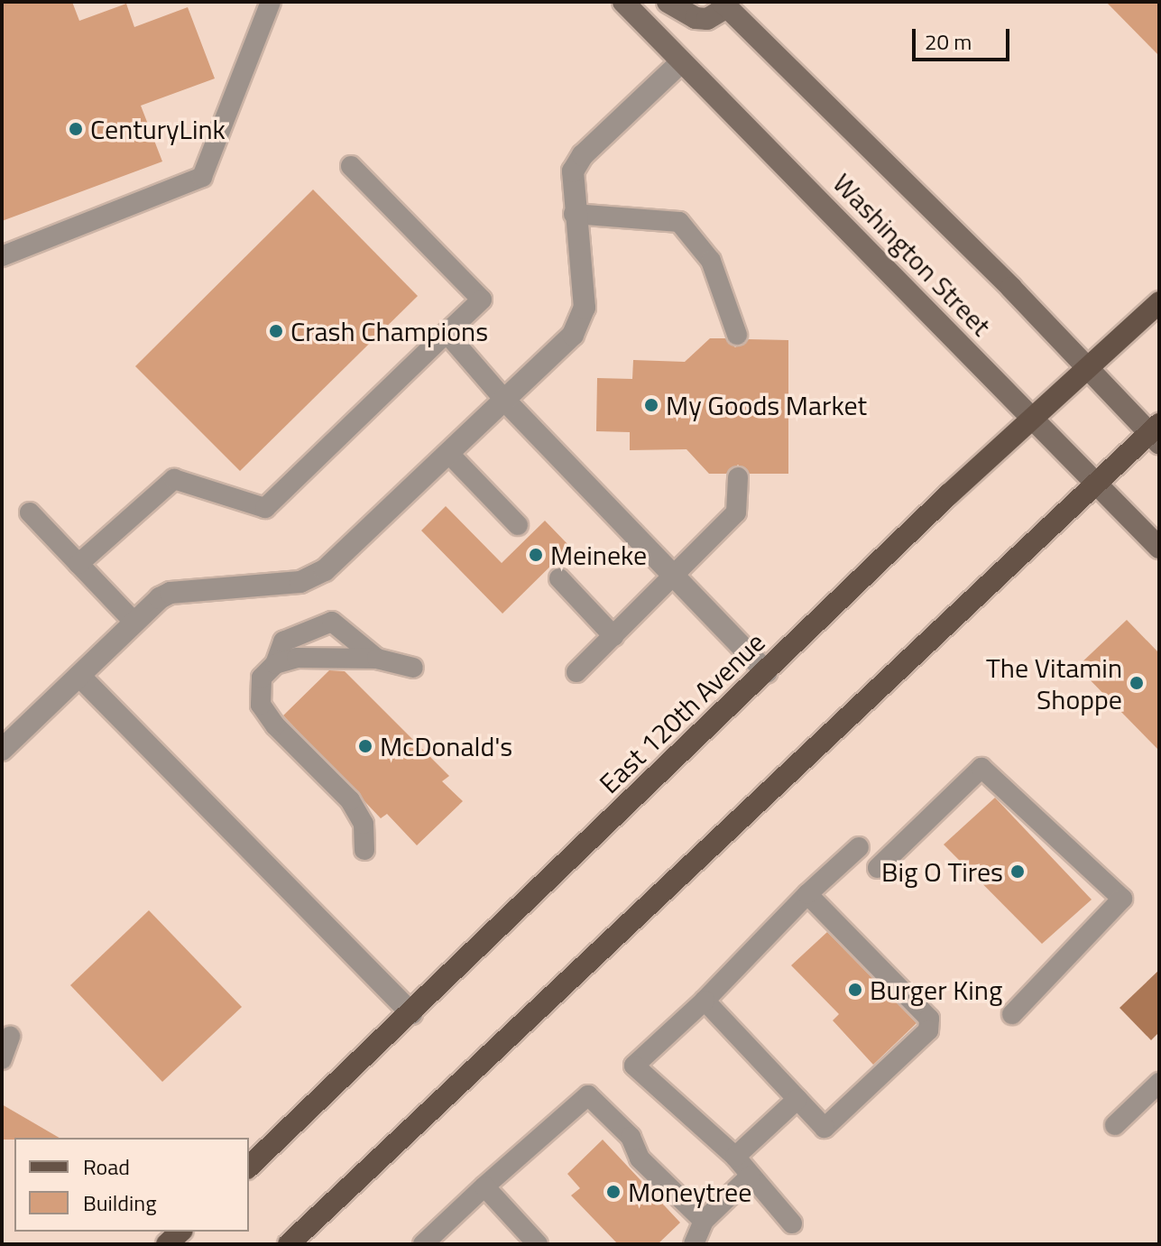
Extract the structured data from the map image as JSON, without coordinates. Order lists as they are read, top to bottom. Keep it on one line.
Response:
{"streets":{"main road":["Washington Street","East 120th Avenue"]},"crossings":[["Washington Street","East 120th Avenue"]],"places":["CenturyLink","Crash Champions","My Goods Market","Meineke","The Vitamin Shoppe","McDonald's","Big O Tires","Burger King","Moneytree"],"legend":["Road","Building"],"scale_bar":"20 m"}
